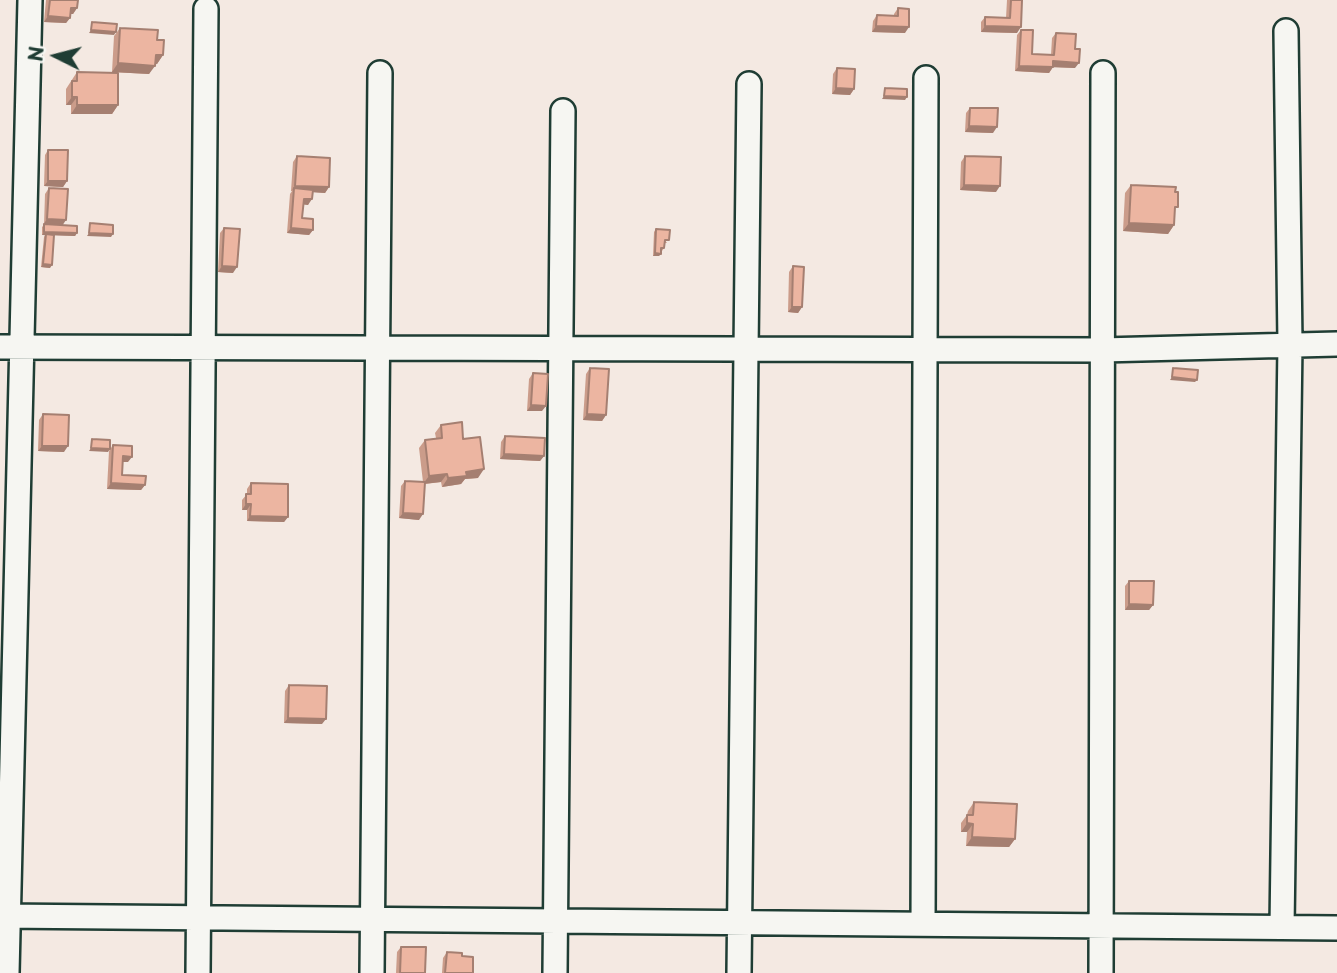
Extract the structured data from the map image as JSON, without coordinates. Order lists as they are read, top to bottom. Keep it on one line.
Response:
{"north":"left"}
